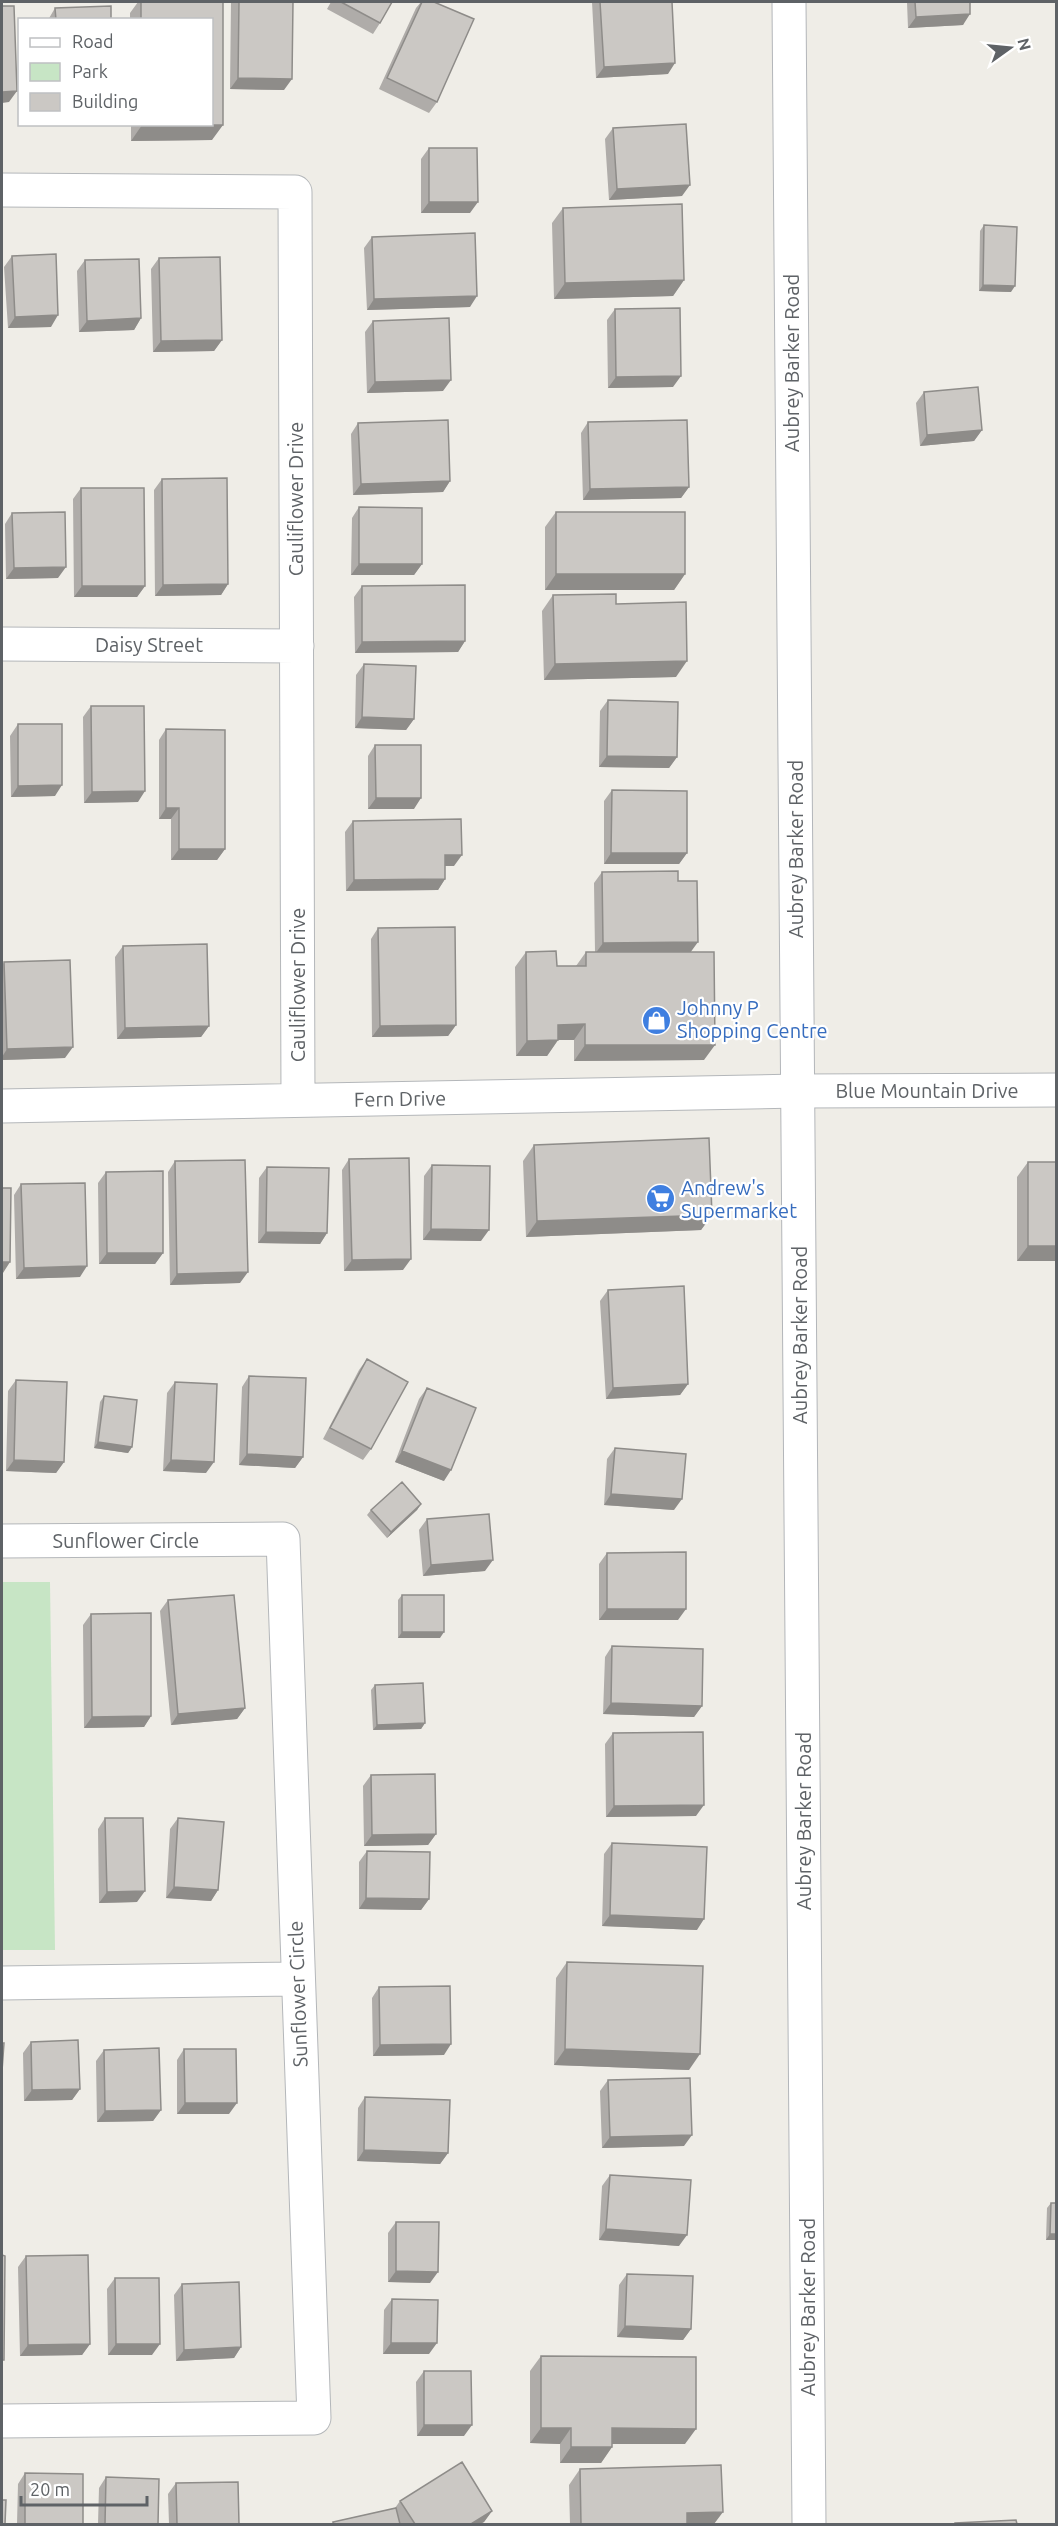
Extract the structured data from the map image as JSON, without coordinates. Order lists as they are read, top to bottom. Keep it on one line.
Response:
{"streets":{"street":["Aubrey Barker Road","Cauliflower Drive","Daisy Street","Blue Mountain Drive","Fern Drive","Sunflower Circle"]},"crossings":[["Aubrey Barker Road","Blue Mountain Drive"],["Aubrey Barker Road","Fern Drive"],["Cauliflower Drive","Daisy Street"],["Cauliflower Drive","Fern Drive"],["Blue Mountain Drive","Fern Drive"]],"places":{"shop":["Johnny P Shopping Centre"],"supermarket":["Andrew's Supermarket"]},"legend":["Road","Park","Building"],"scale_bar":"20 m","north":"right"}
